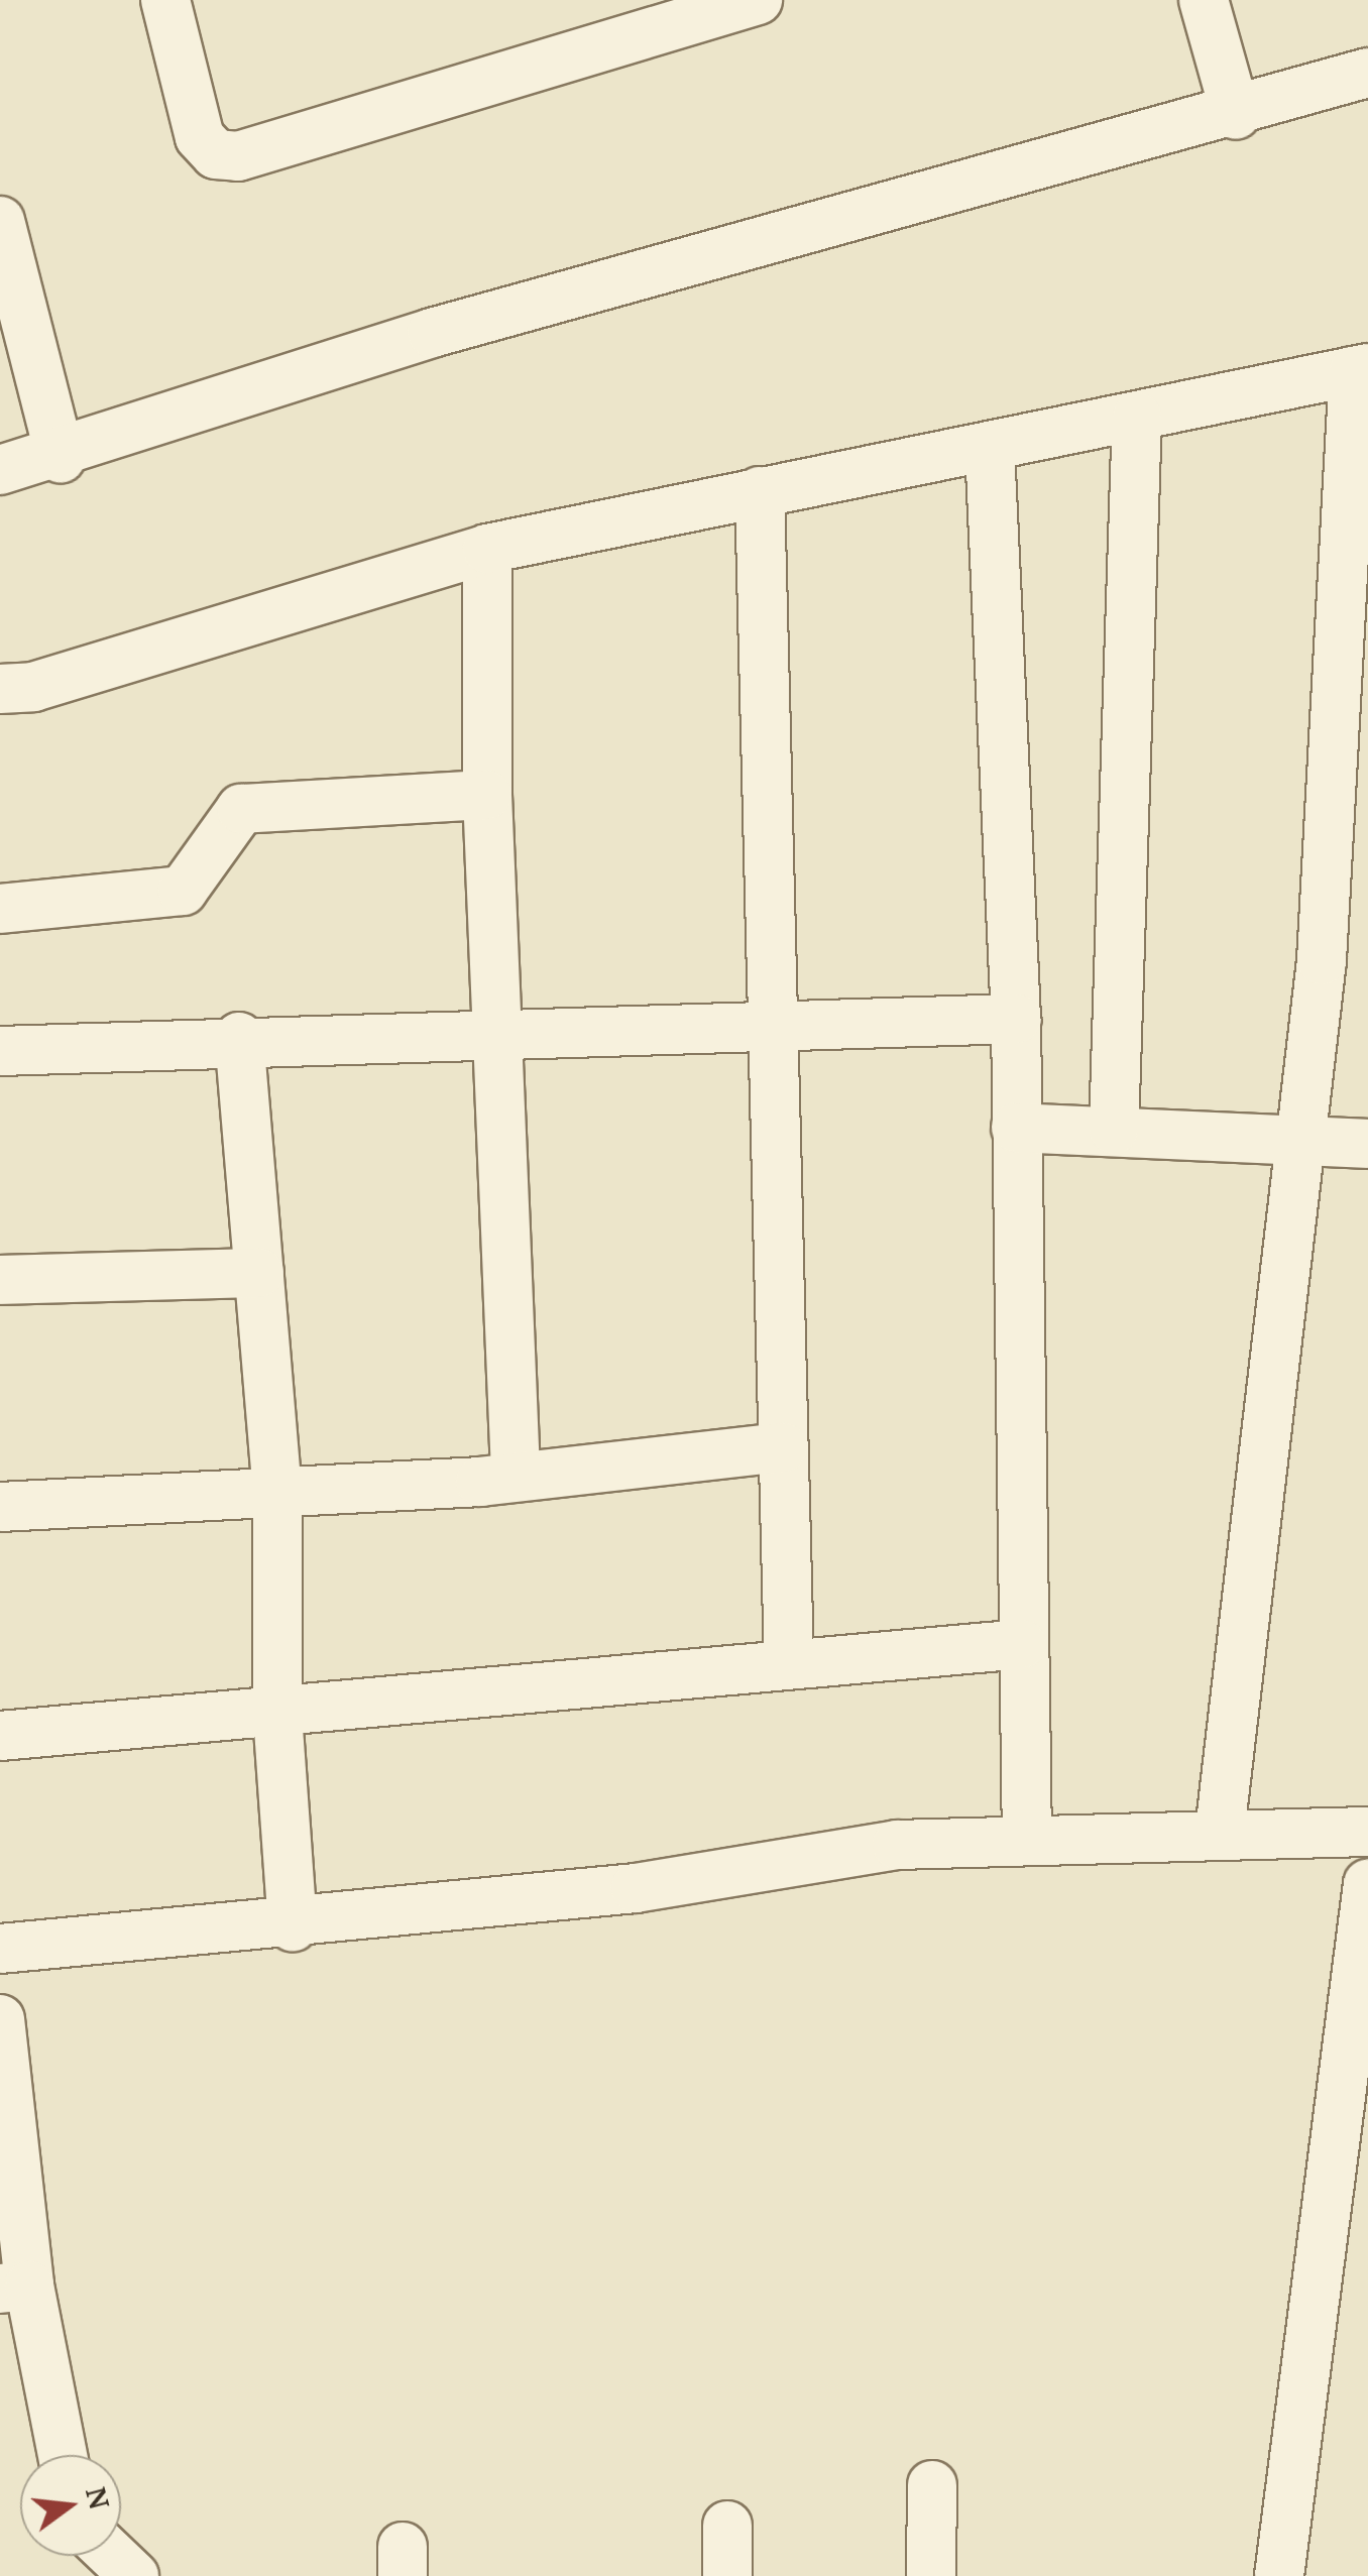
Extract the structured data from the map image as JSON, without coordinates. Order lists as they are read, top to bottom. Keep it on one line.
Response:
{"north":"right"}
